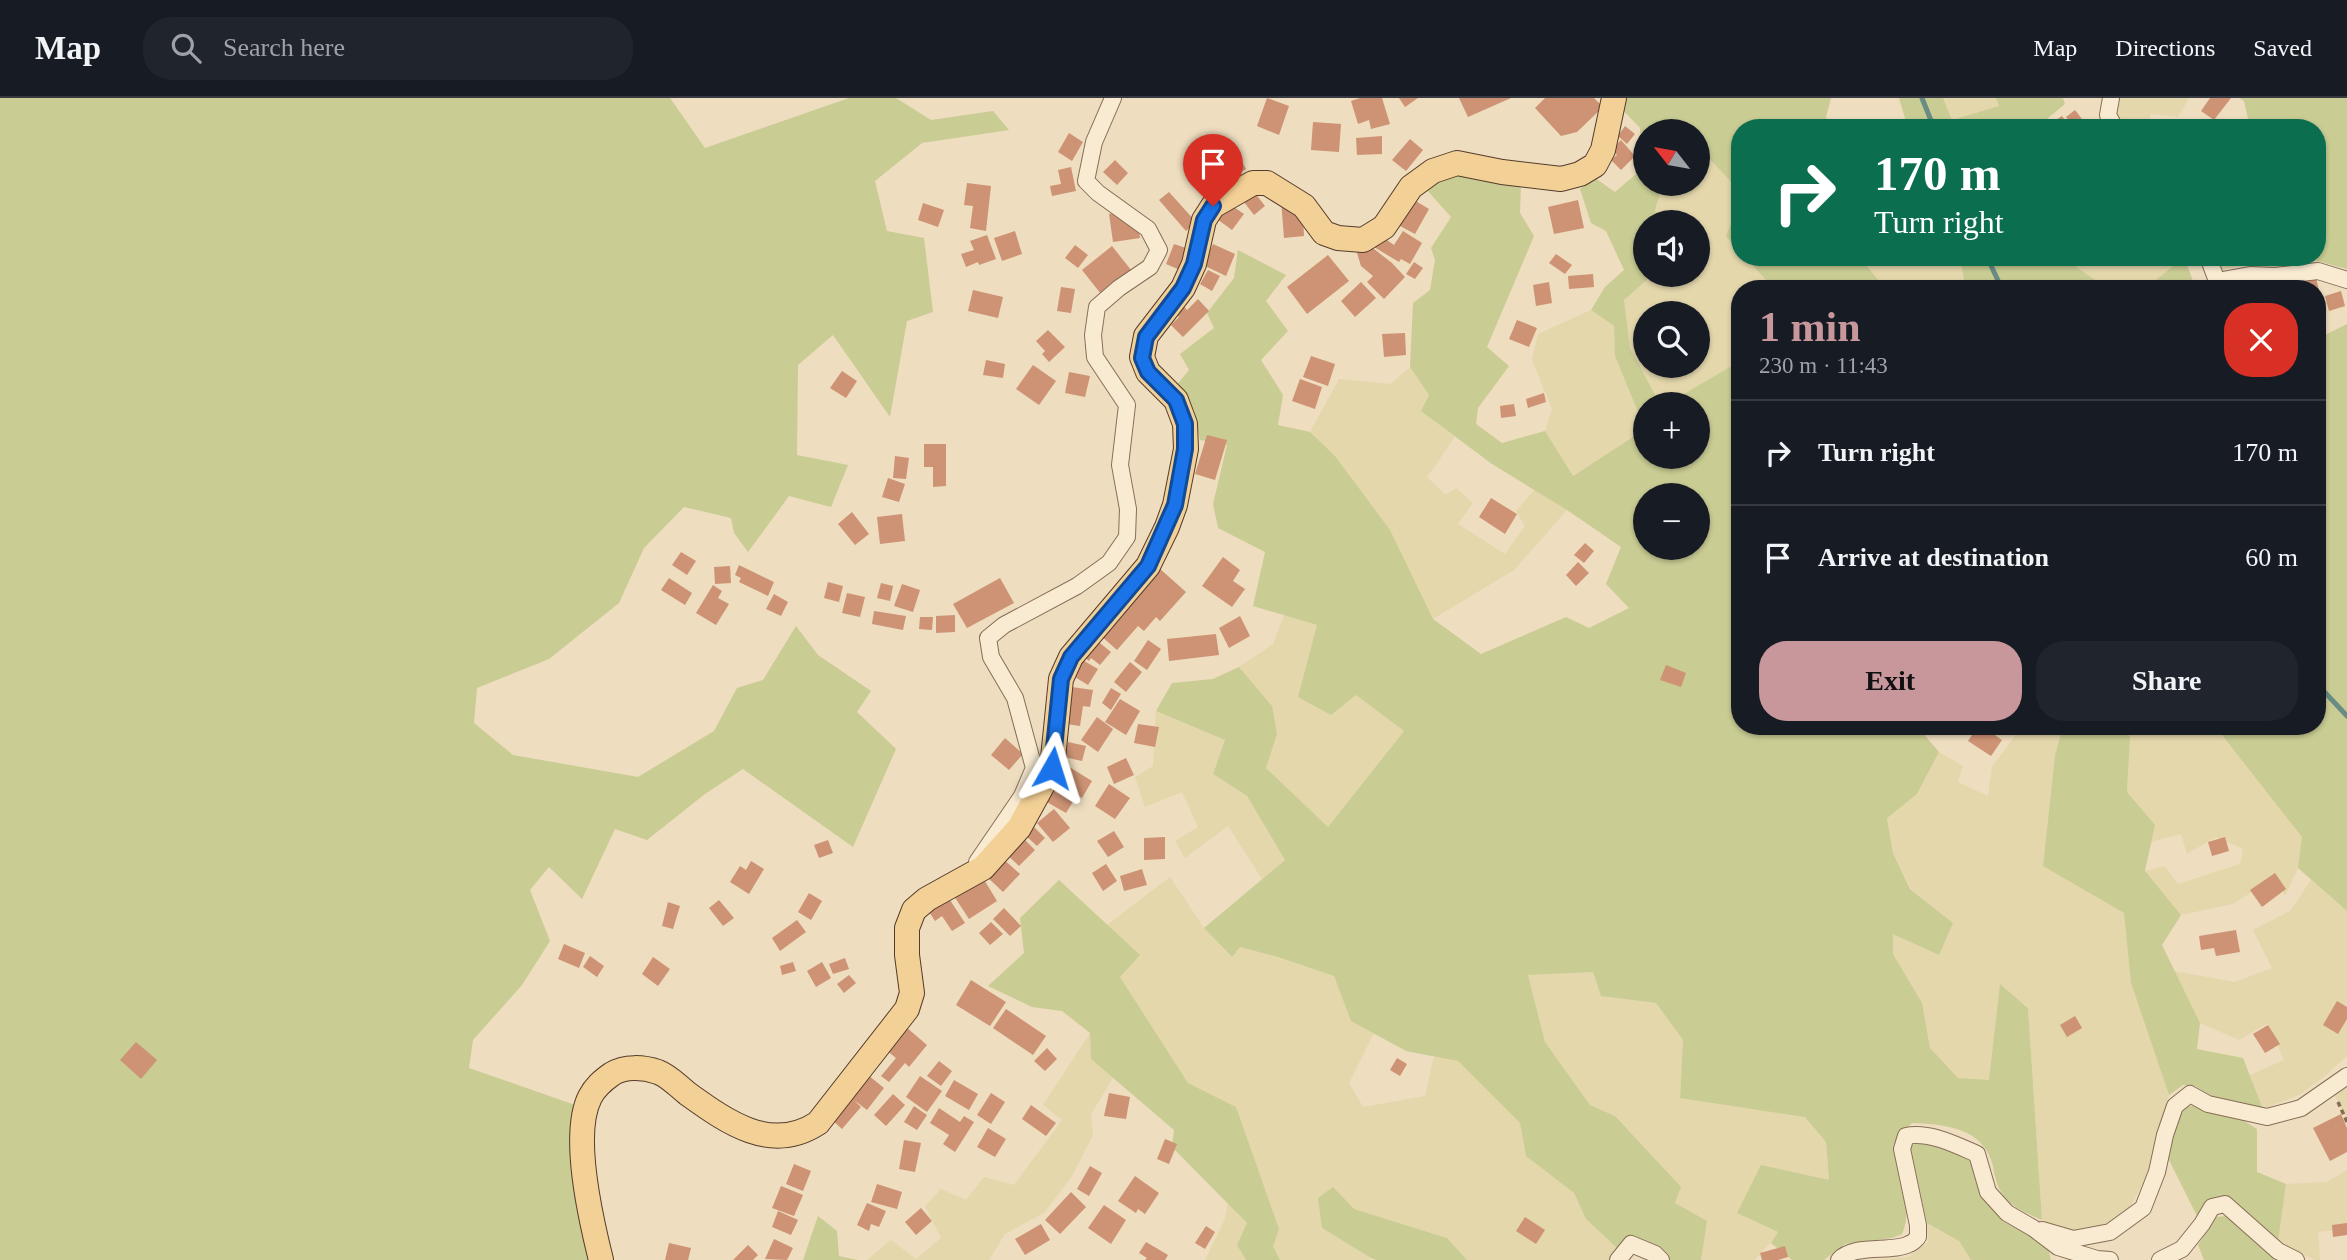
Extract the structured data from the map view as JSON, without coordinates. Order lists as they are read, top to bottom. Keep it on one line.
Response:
{"north":"top left","page":{"header":"Map","search":"Search here","nav":["Map","Directions","Saved"],"map_buttons":["+","−"],"turn":["170 m","Turn right"],"heading":["1 min","230 m · 11:43"],"list":[{"name":"Turn right","value":"170 m"},{"name":"Arrive at destination","value":"60 m"}],"buttons":["Exit","Share"]}}
